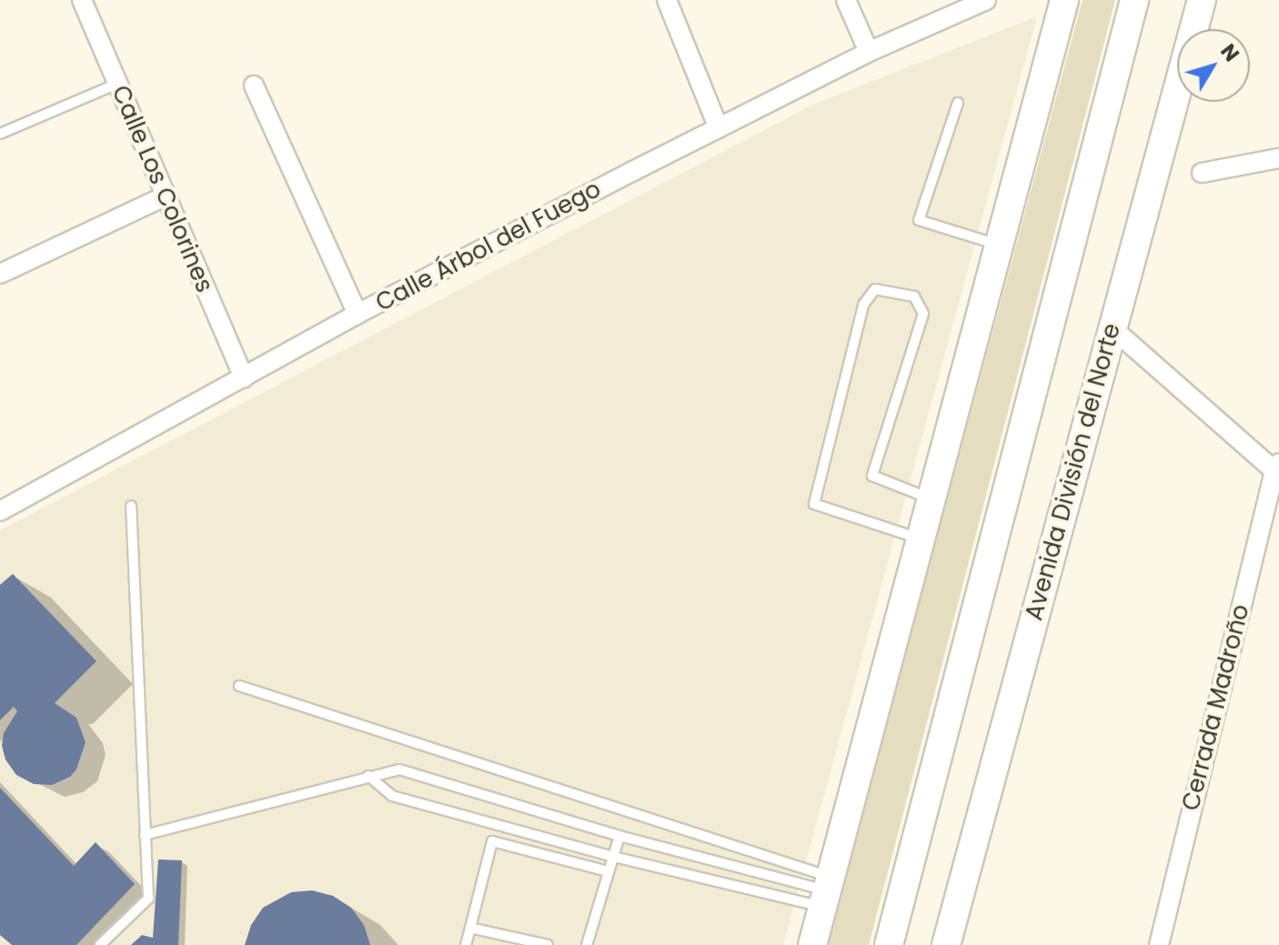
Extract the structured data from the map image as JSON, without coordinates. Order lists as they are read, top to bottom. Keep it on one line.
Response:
{"streets":{"main road":["Avenida División del Norte"],"street":["Calle Los Colorines","Calle Árbol del Fuego","Cerrada Madroño"]},"crossings":[["Calle Los Colorines","Calle Árbol del Fuego"]],"north":"top right"}
